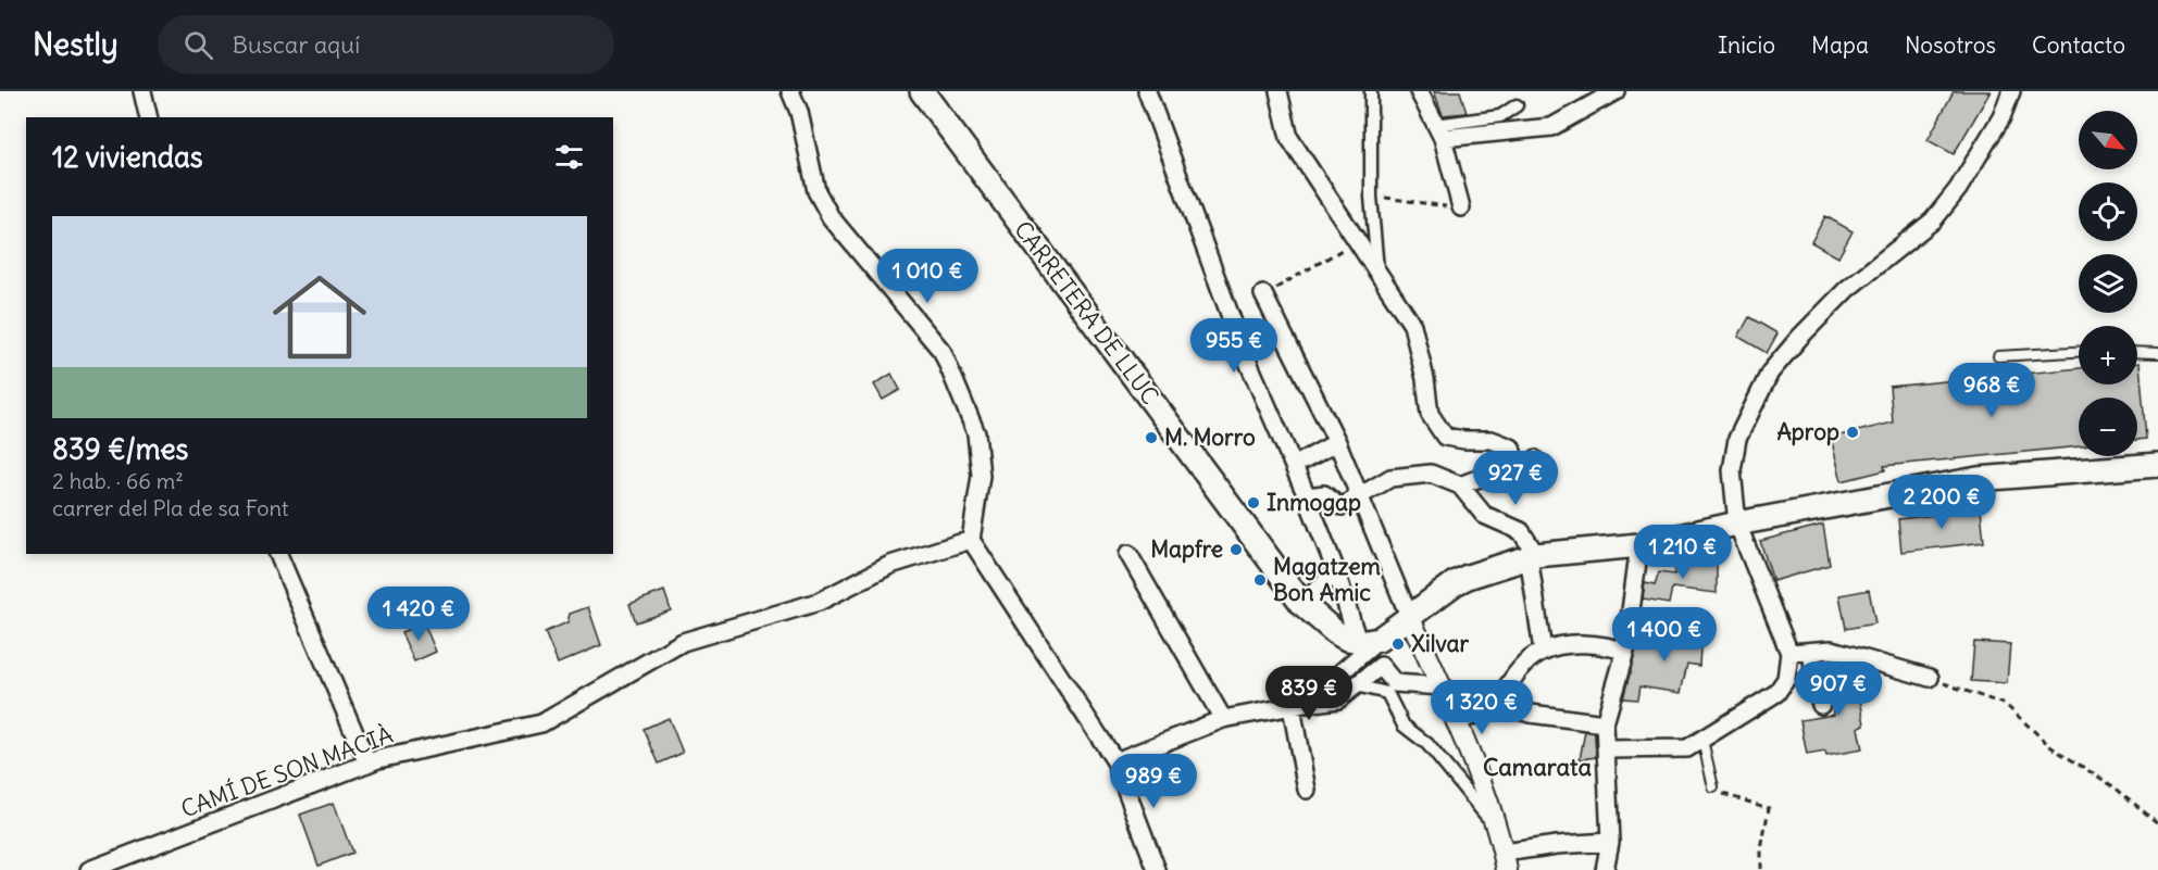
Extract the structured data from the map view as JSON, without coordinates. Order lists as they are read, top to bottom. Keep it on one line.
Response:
{"streets":{"main road":["CARRETERA DE LLUC"],"street":["CAMÍ DE SON MACIÀ"]},"districts":["Camarata"],"places":["Aprop","M. Morro","Inmogap","Mapfre","Magatzem Bon Amic","Xilvar"],"north":"bottom right","page":{"header":"Nestly","search":"Buscar aquí","nav":["Inicio","Mapa","Nosotros","Contacto"],"map_buttons":["+","−"],"heading":"12 viviendas","list":[{"name":"839 €/mes","note":"2 hab. · 66 m² · carrer del Pla de sa Font"}],"price":["1 010 €","955 €","968 €","927 €","2 200 €","1 210 €","1 420 €","1 400 €","907 €","839 €","1 320 €","989 €"]}}
